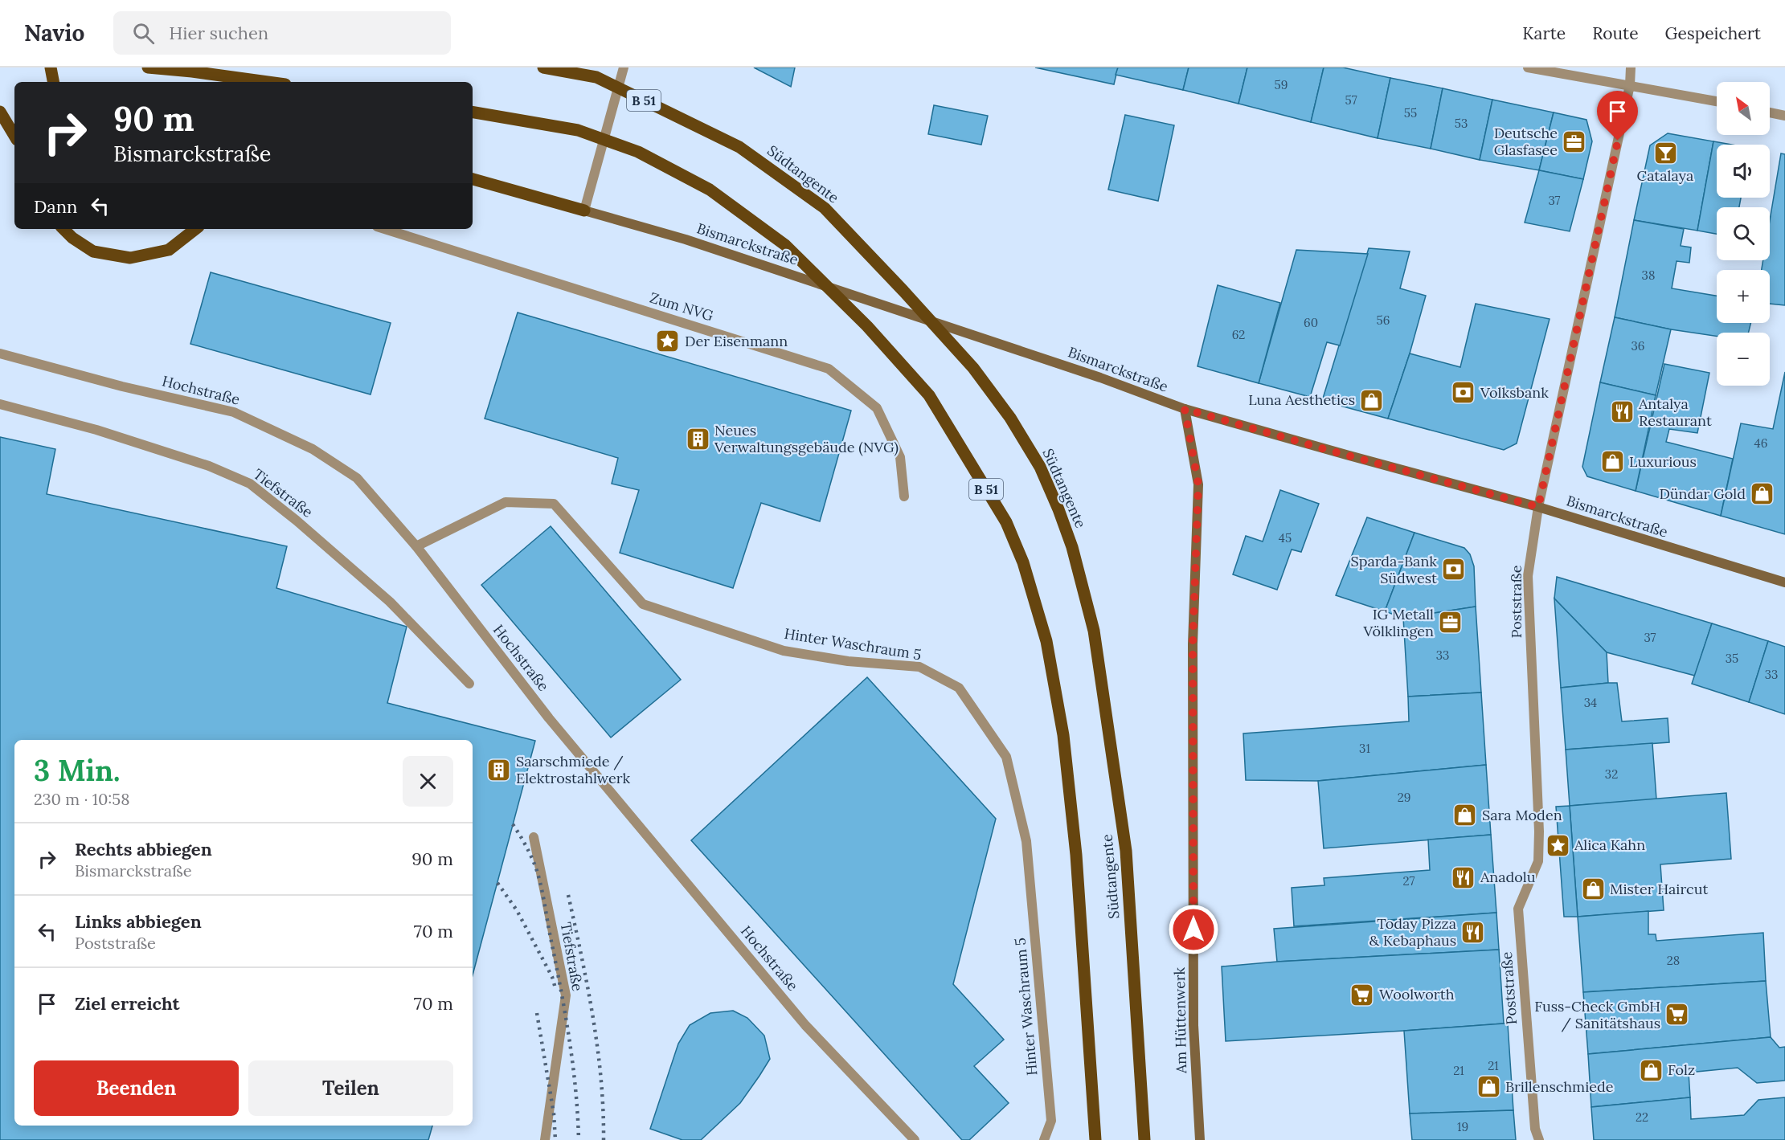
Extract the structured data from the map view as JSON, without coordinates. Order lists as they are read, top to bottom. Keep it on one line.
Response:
{"streets":{"main road":["B 51","Südtangente","Bismarckstraße","Am Hüttenwerk"],"street":["Zum NVG","Hochstraße","Tiefstraße","Poststraße","Hinter Waschraum 5"]},"crossings":[["Bismarckstraße","Poststraße"],["Bismarckstraße","Am Hüttenwerk"],["Hochstraße","Hinter Waschraum 5"]],"places":{"office":["Deutsche Glasfasee","IG Metall Völklingen"],"bar":["Catalaya"],"place":["Der Eisenmann","Alica Kahn"],"bank":["Volksbank","Sparda-Bank Südwest"],"shop":["Luna Aesthetics","Luxurious","Dündar Gold","Sara Moden","Mister Haircut","Folz","Brillenschmiede"],"restaurant":["Antalya Restaurant","Anadolu","Today Pizza & Kebaphaus"],"building":["Neues Verwaltungsgebäude (NVG)","Saarschmiede / Elektrostahlwerk"],"supermarket":["Woolworth","Fuss-Check GmbH / Sanitätshaus"]},"house_numbers":["59","57","55","53","37","38","56","60","62","36","46","45","37","33","35","33","34","31","32","29","27","28","21","21","22","19"],"north":"top left","page":{"header":"Navio","search":"Hier suchen","nav":["Karte","Route","Gespeichert"],"map_buttons":["+","−"],"turn":["90 m","Bismarckstraße"],"then":"Dann","heading":["3 Min.","230 m · 10:58"],"list":[{"name":"Rechts abbiegen","note":"Bismarckstraße","value":"90 m"},{"name":"Links abbiegen","note":"Poststraße","value":"70 m"},{"name":"Ziel erreicht","value":"70 m"}],"buttons":["Beenden","Teilen"]}}
